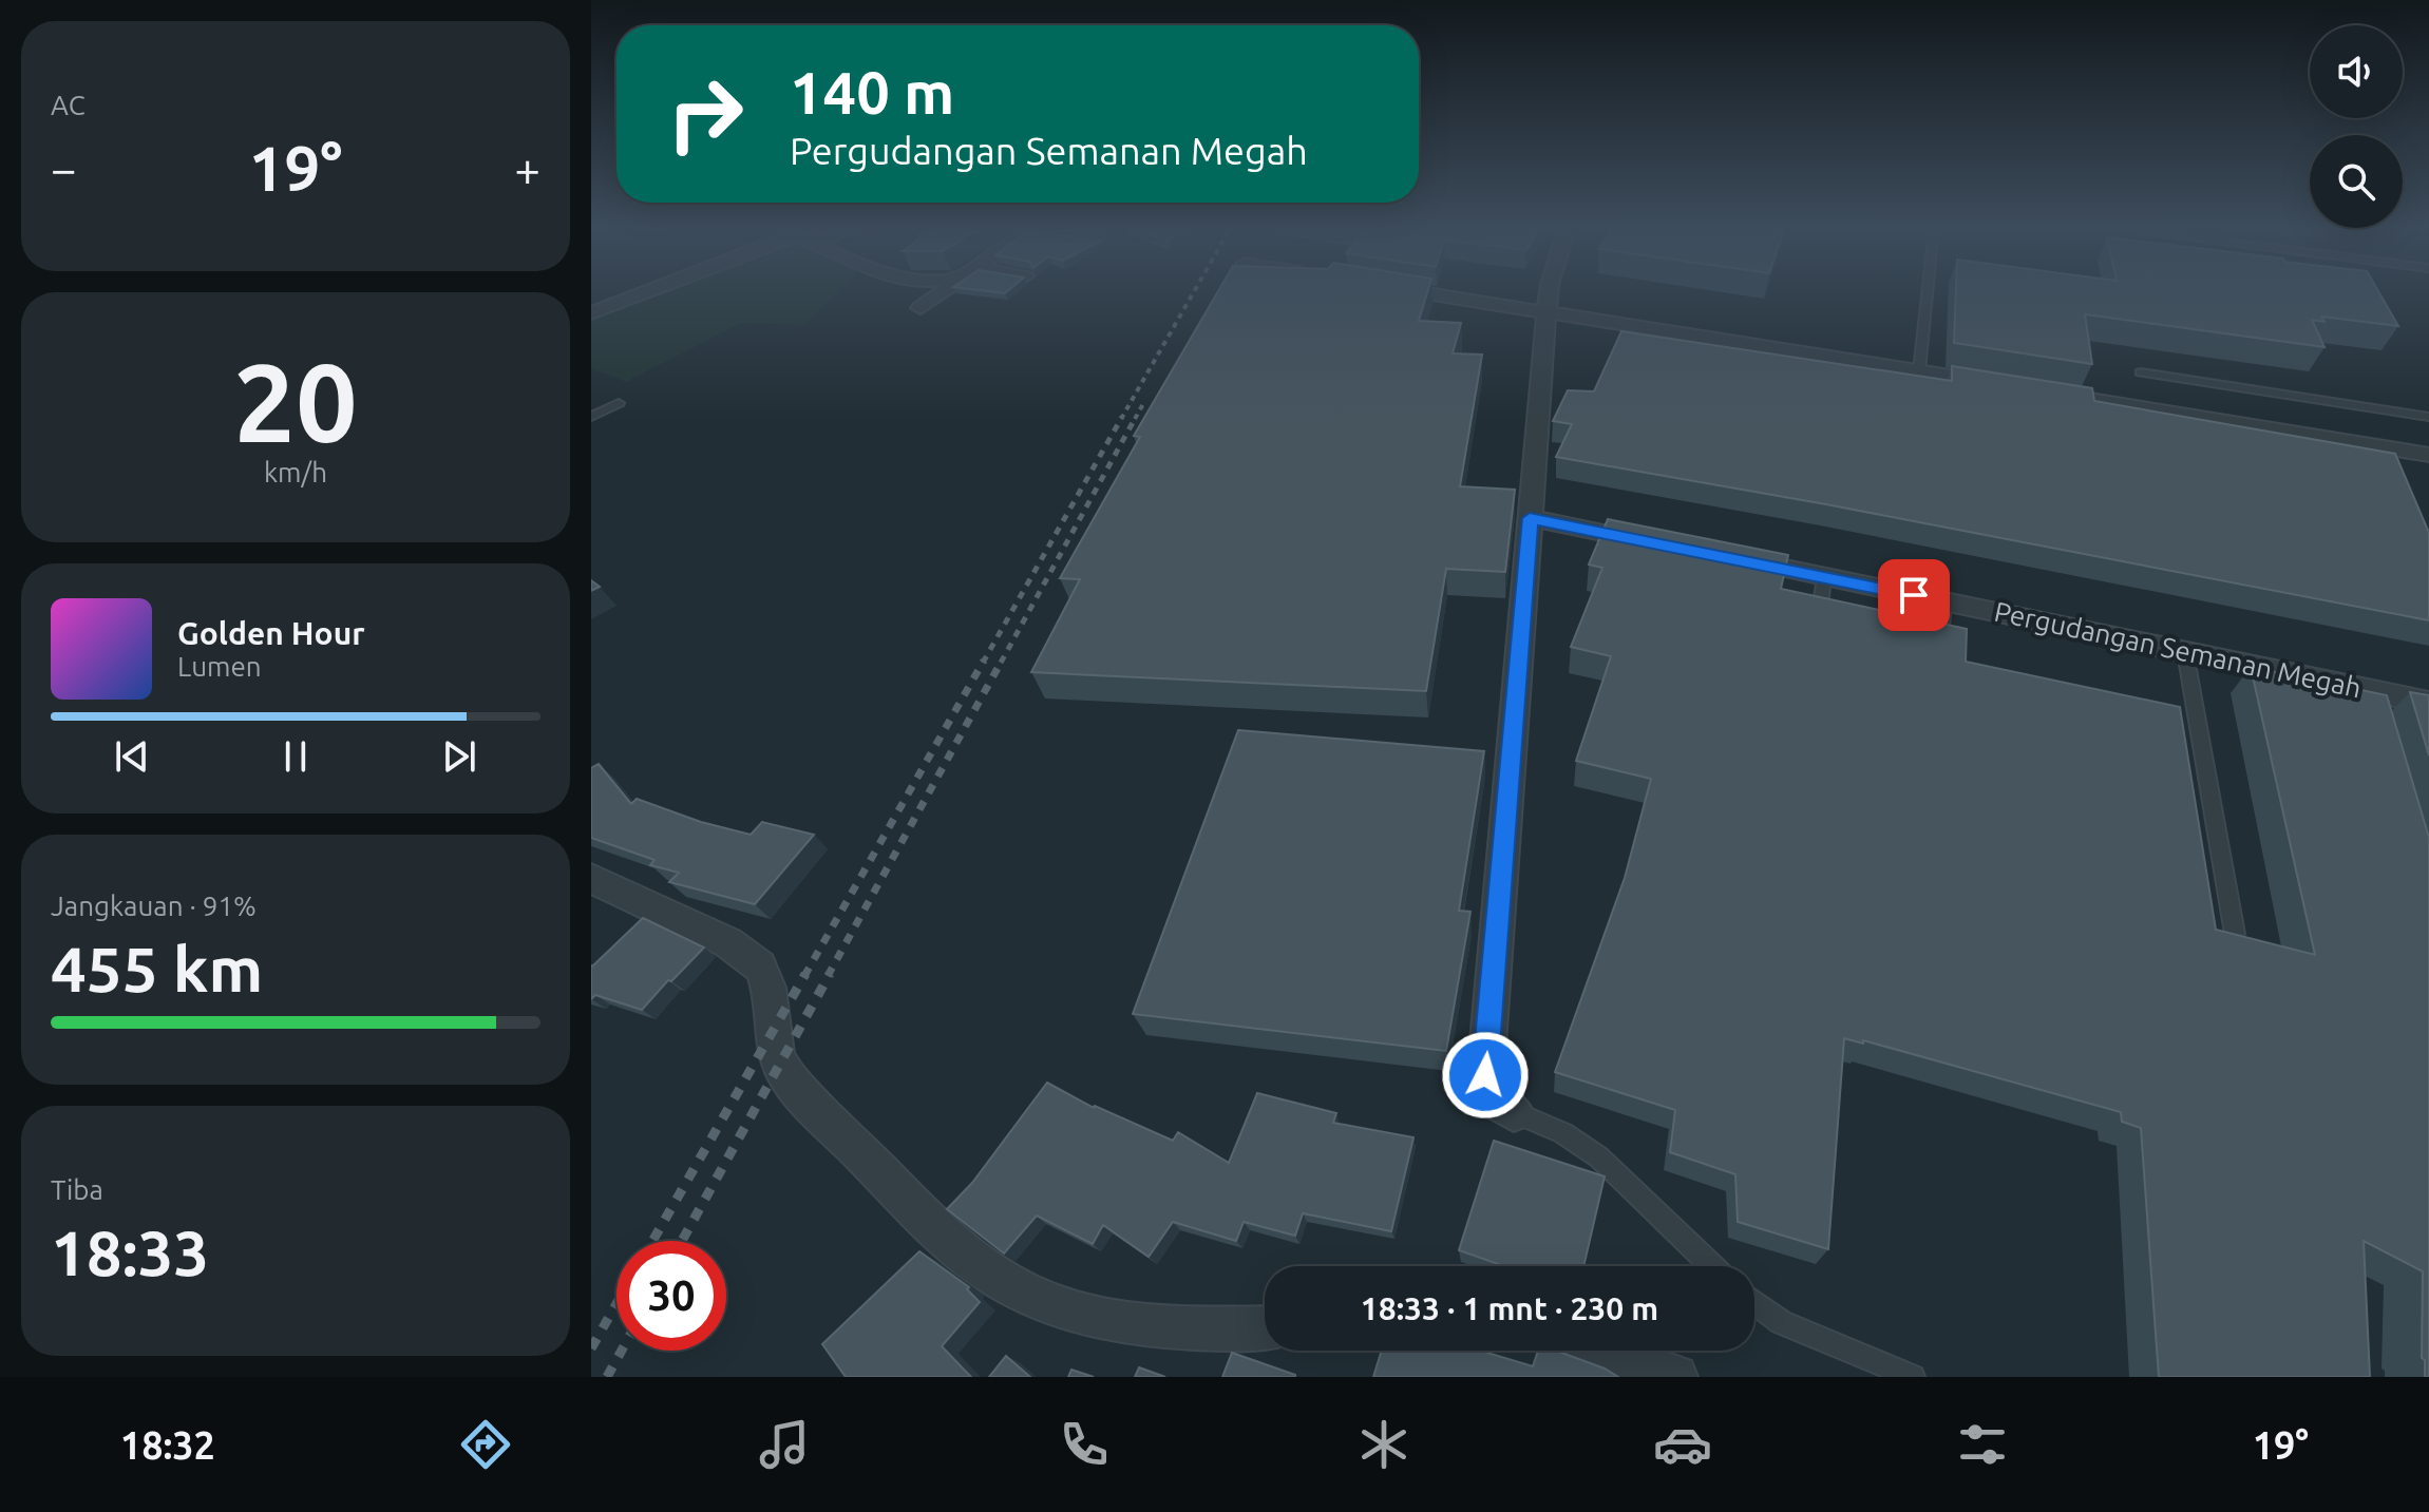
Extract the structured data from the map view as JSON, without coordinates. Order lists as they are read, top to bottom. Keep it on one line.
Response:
{"streets":{"street":["Pergudangan Semanan Megah"]},"page":{"tile":["AC",["20","km/h"],["Jangkauan · 91%","455 km"],["Tiba","18:33"]],"turn":["140 m","Pergudangan Semanan Megah"],"heat":["−","19°","+"],"song":["Golden Hour","Lumen"],"limit":"30","trip":"18:33 · 1 mnt · 230 m","tabs":["18:32","19°"]}}
